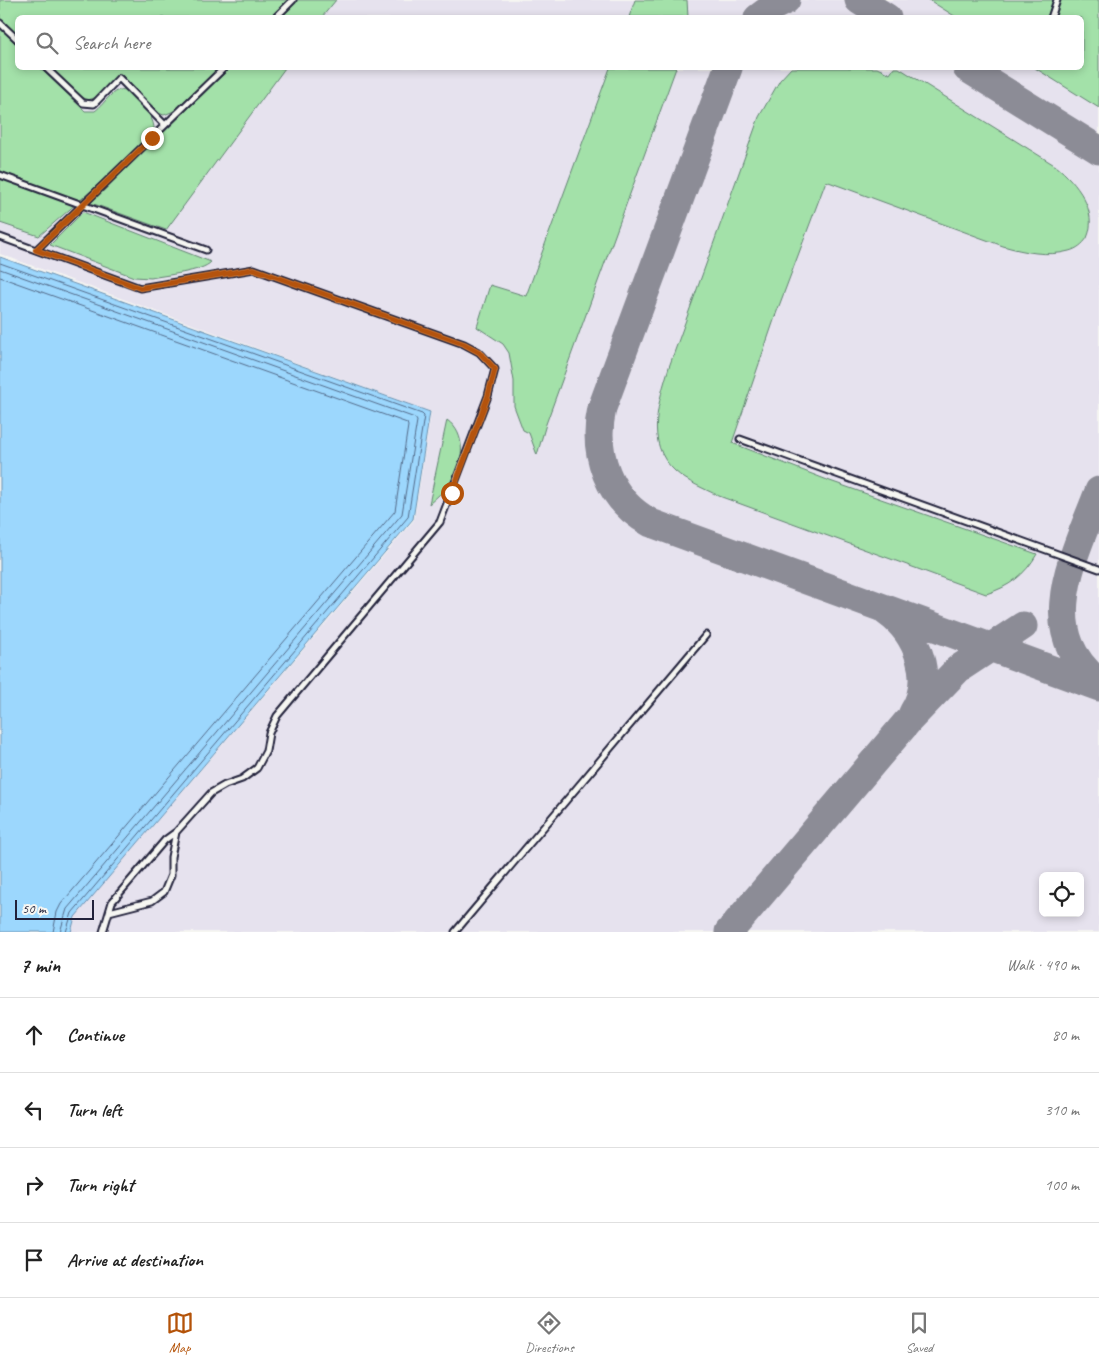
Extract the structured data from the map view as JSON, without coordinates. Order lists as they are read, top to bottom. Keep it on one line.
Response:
{"scale_bar":"50 m","page":{"search":"Search here","scale":"50 m","heading":["7 min","Walk · 490 m"],"list":[["Continue","80 m"],["Turn left","310 m"],["Turn right","100 m"],"Arrive at destination"],"nav":["Map","Directions","Saved"]}}
